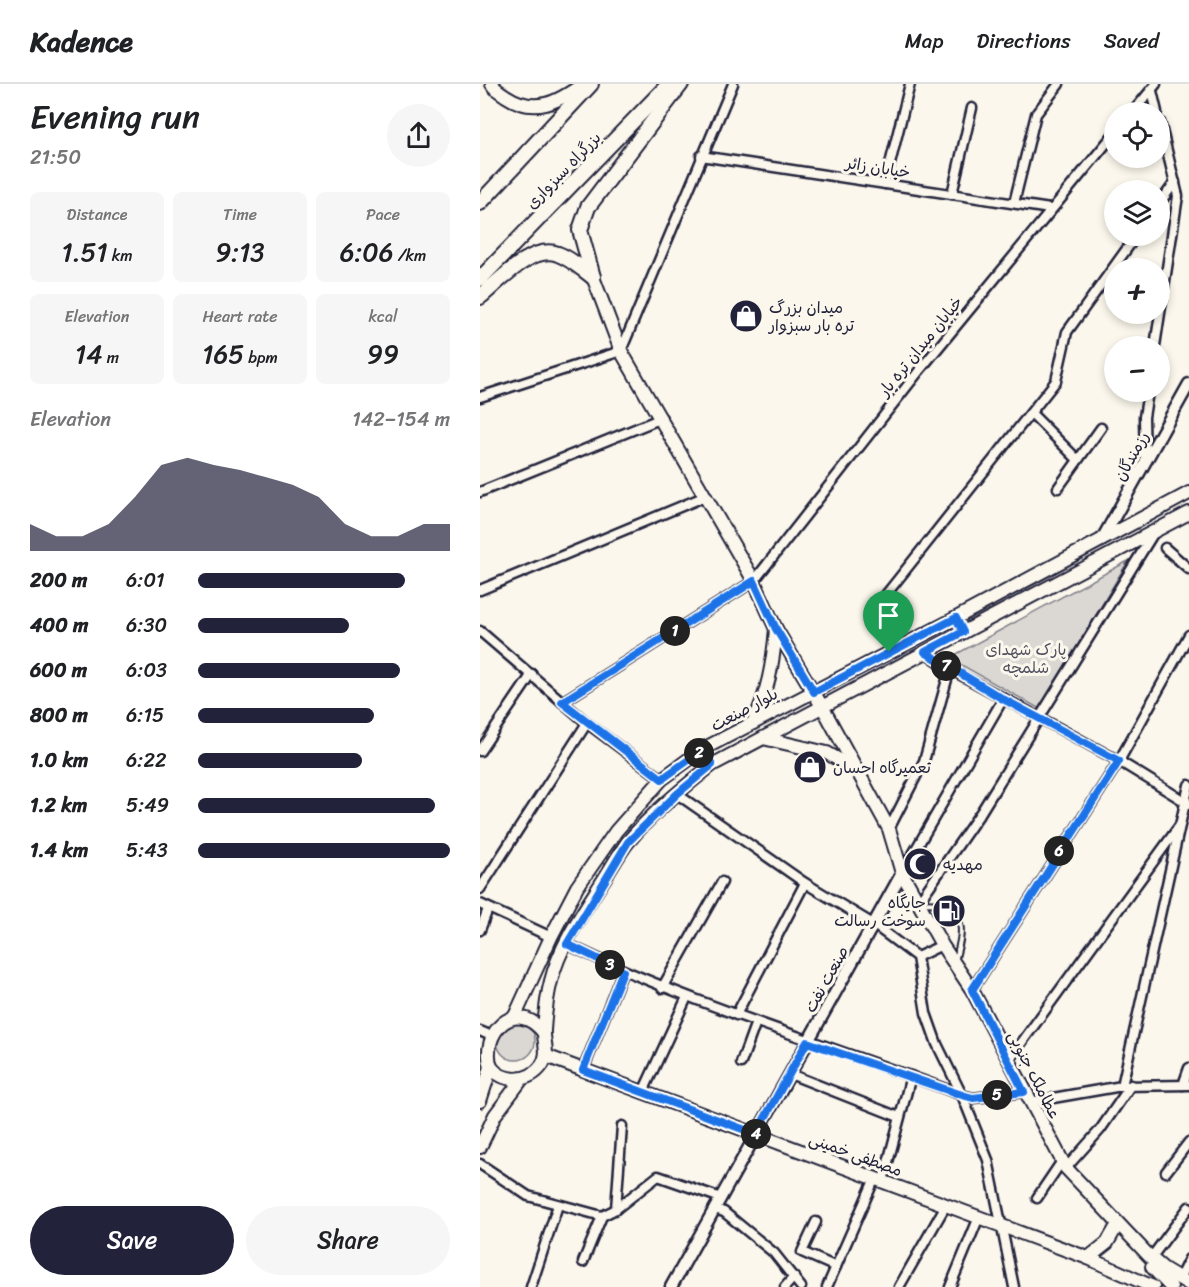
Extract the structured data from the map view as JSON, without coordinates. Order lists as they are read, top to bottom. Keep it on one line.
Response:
{"streets":{"highway":["بزرگراه سبزواری"],"main road":["بلوار صنعت","عطاملک جنوبی","مصطفی خمینی"],"street":["خیابان زائر","خیابان میدان تره بار","رزمندگان","صنعت نفت"]},"crossings":[["خیابان زائر","خیابان میدان تره بار"],["خیابان میدان تره بار","عطاملک جنوبی"],["رزمندگان","بلوار صنعت"],["بلوار صنعت","عطاملک جنوبی"],["بلوار صنعت","مصطفی خمینی"],["صنعت نفت","عطاملک جنوبی"],["صنعت نفت","مصطفی خمینی"]],"parks":["پارک شهدای شلمچه"],"places":{"shop":["میدان بزرگ تره بار سبزوار","تعمیرگاه احسان"],"mosque":["مهدیه"],"fuel station":["جایگاه سوخت رسالت"]},"page":{"header":"Kadence","nav":["Map","Directions","Saved"],"heading":["Evening run","21:50"],"map_buttons":["+","−"],"stats":[["Distance","1.51 km"],["Time","9:13"],["Pace","6:06 /km"],["Elevation","14 m"],["Heart rate","165 bpm"],["kcal","99"]],"chart":["Elevation","142–154 m"],"list":[{"name":"200 m","note":"6:01"},{"name":"400 m","note":"6:30"},{"name":"600 m","note":"6:03"},{"name":"800 m","note":"6:15"},{"name":"1.0 km","note":"6:22"},{"name":"1.2 km","note":"5:49"},{"name":"1.4 km","note":"5:43"}],"pins":["1","7","2","6","3","5","4"],"buttons":["Save","Share"]}}
